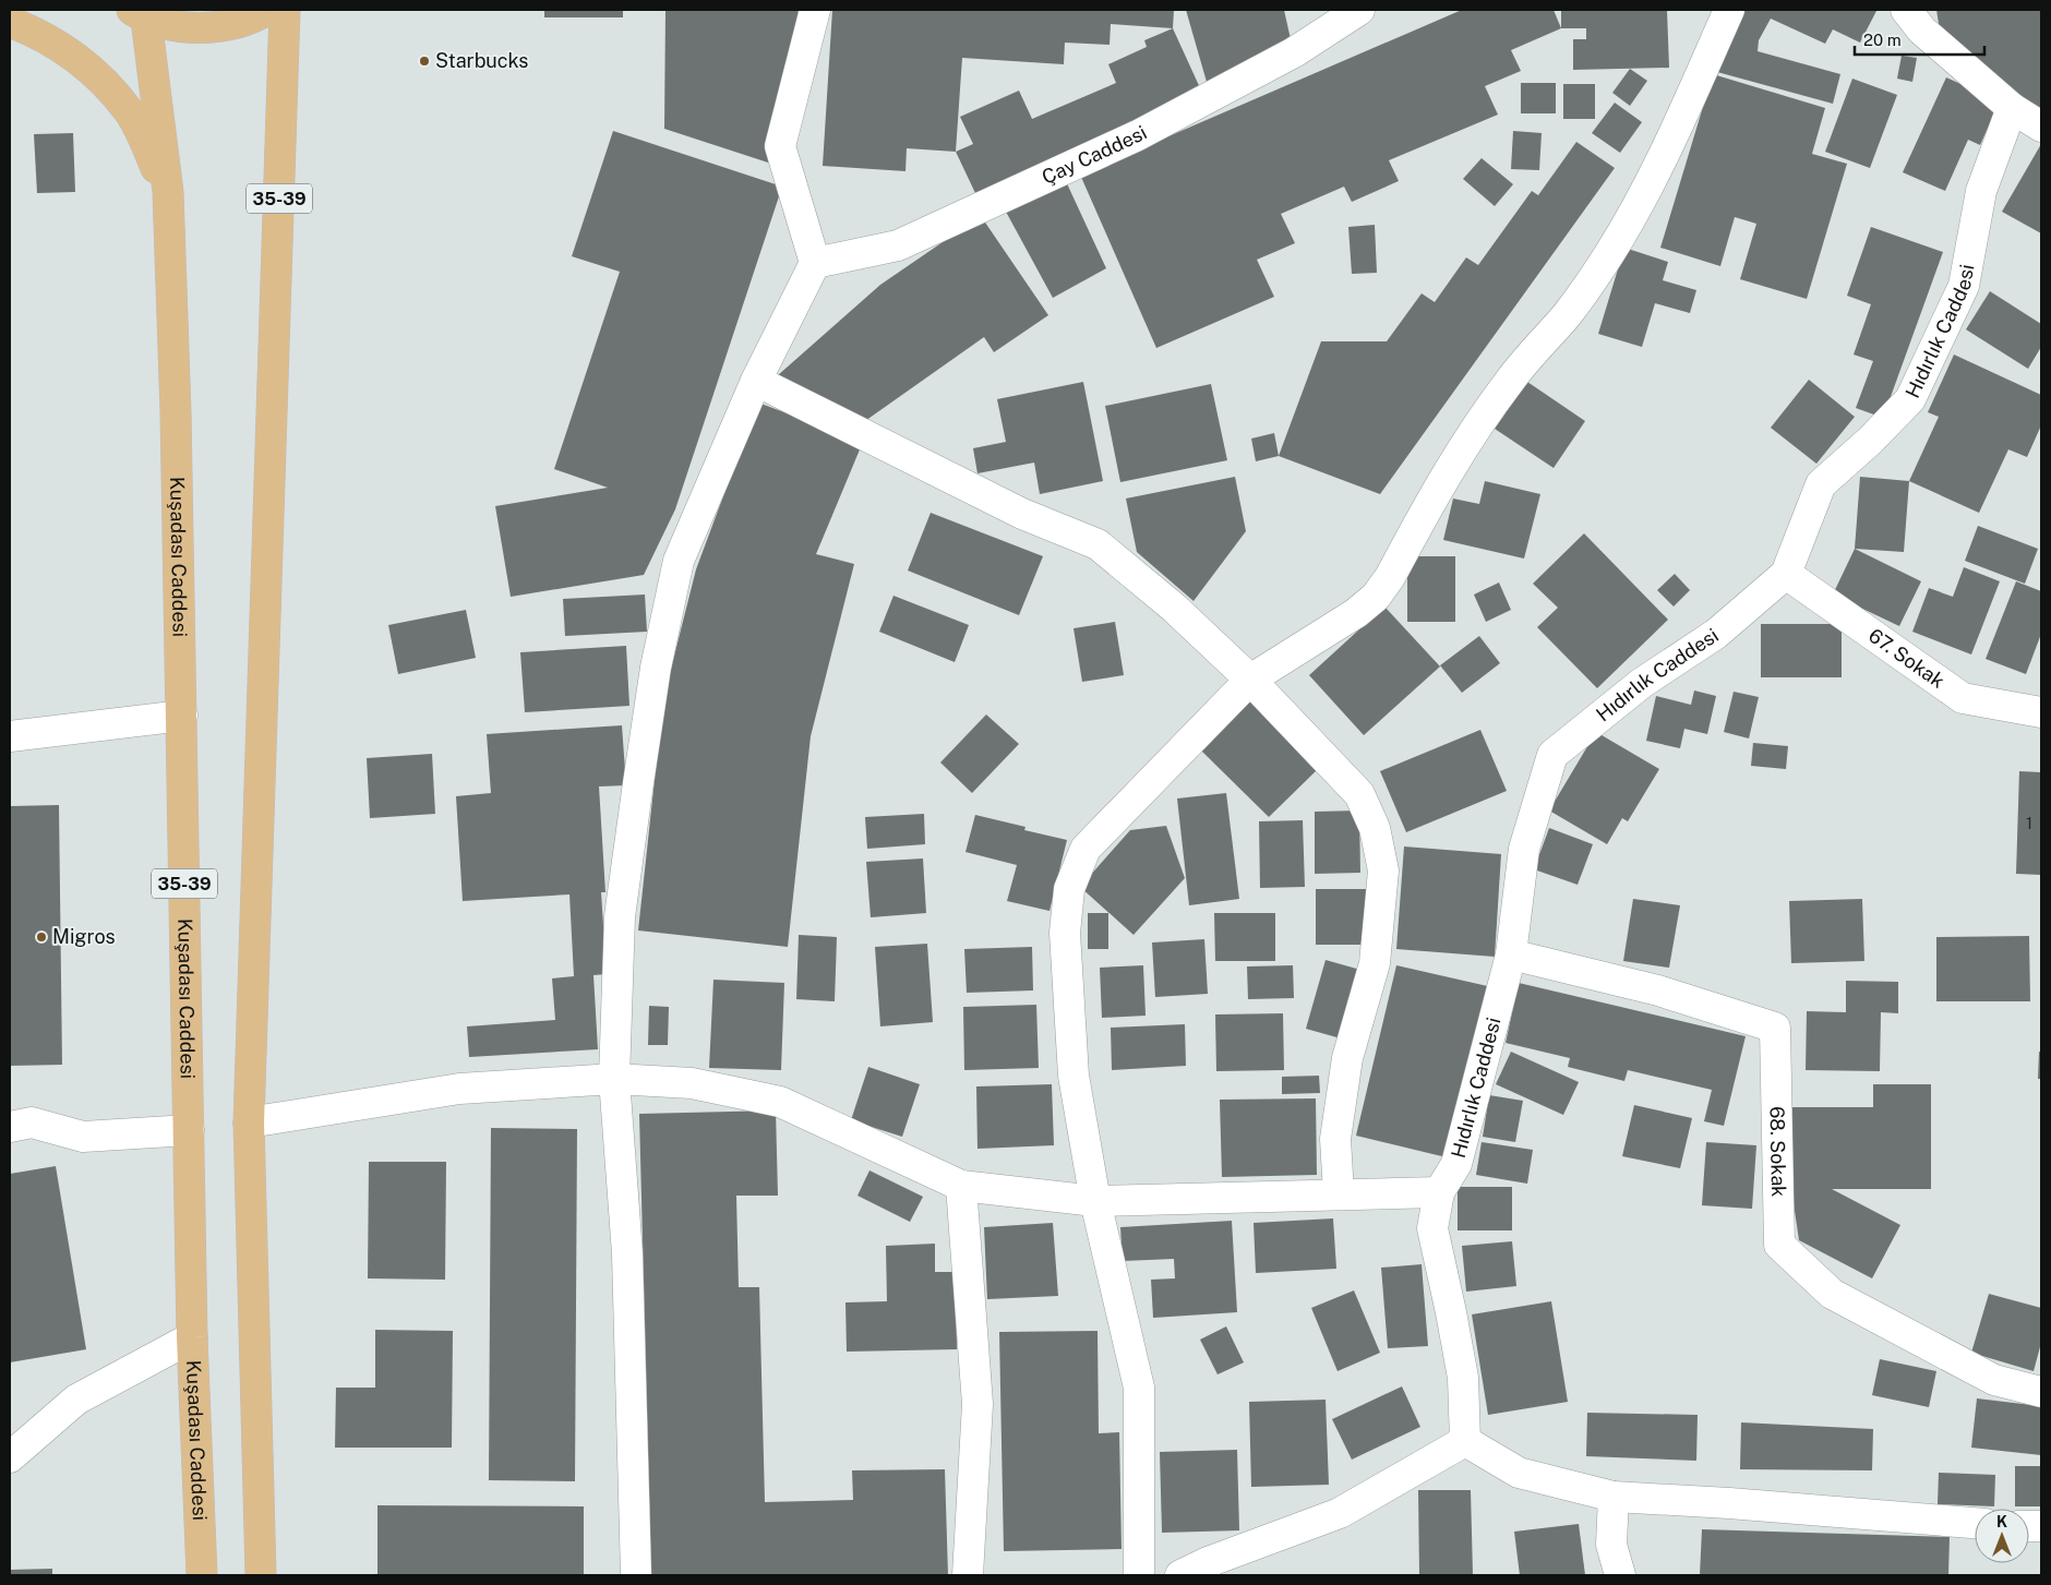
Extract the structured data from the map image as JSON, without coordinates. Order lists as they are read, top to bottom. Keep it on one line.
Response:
{"streets":{"main road":["35-39","Kuşadası Caddesi"],"street":["Çay Caddesi","Hıdırlık Caddesi","67. Sokak","68. Sokak"]},"crossings":[["35-39","Kuşadası Caddesi"],["Hıdırlık Caddesi","67. Sokak"],["Hıdırlık Caddesi","68. Sokak"]],"places":["Starbucks","Migros"],"house_numbers":["1"],"scale_bar":"20 m","north":"top"}
